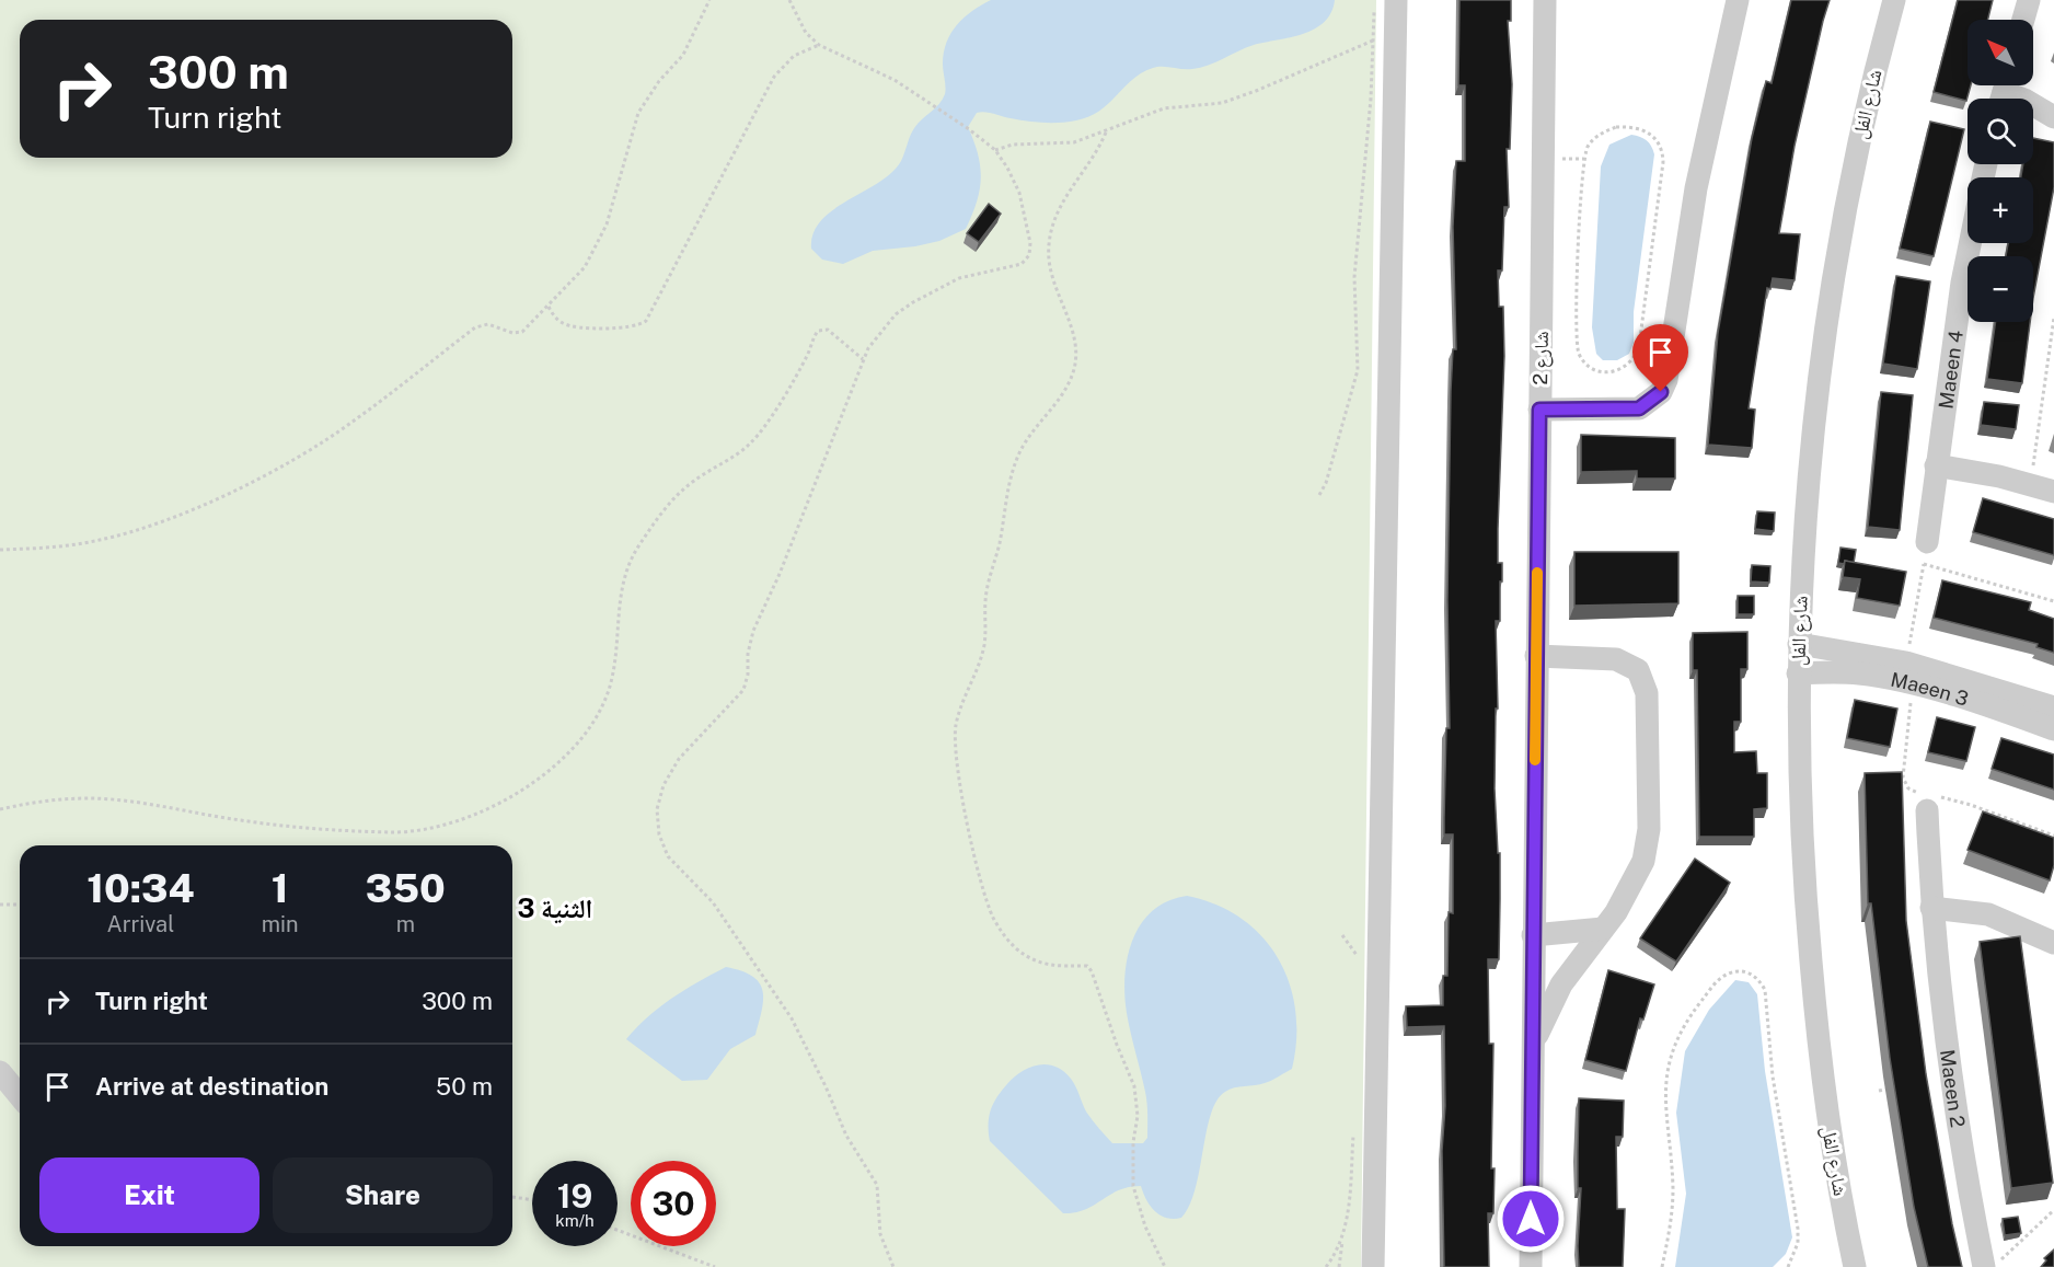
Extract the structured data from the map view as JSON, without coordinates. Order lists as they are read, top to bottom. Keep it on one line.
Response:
{"streets":{"street":["شارع الفل","شارع 2","Maeen 4","Maeen 3","Maeen 2"]},"crossings":[["شارع الفل","Maeen 3"]],"districts":["الثنية 3"],"north":"top left","page":{"map_buttons":["+","−"],"turn":["300 m","Turn right"],"eta":["10:34","Arrival","1","min","350","m"],"list":[{"name":"Turn right","value":"300 m"},{"name":"Arrive at destination","value":"50 m"}],"buttons":["Exit","Share"],"speed":"19 km/h","limit":"30"}}
